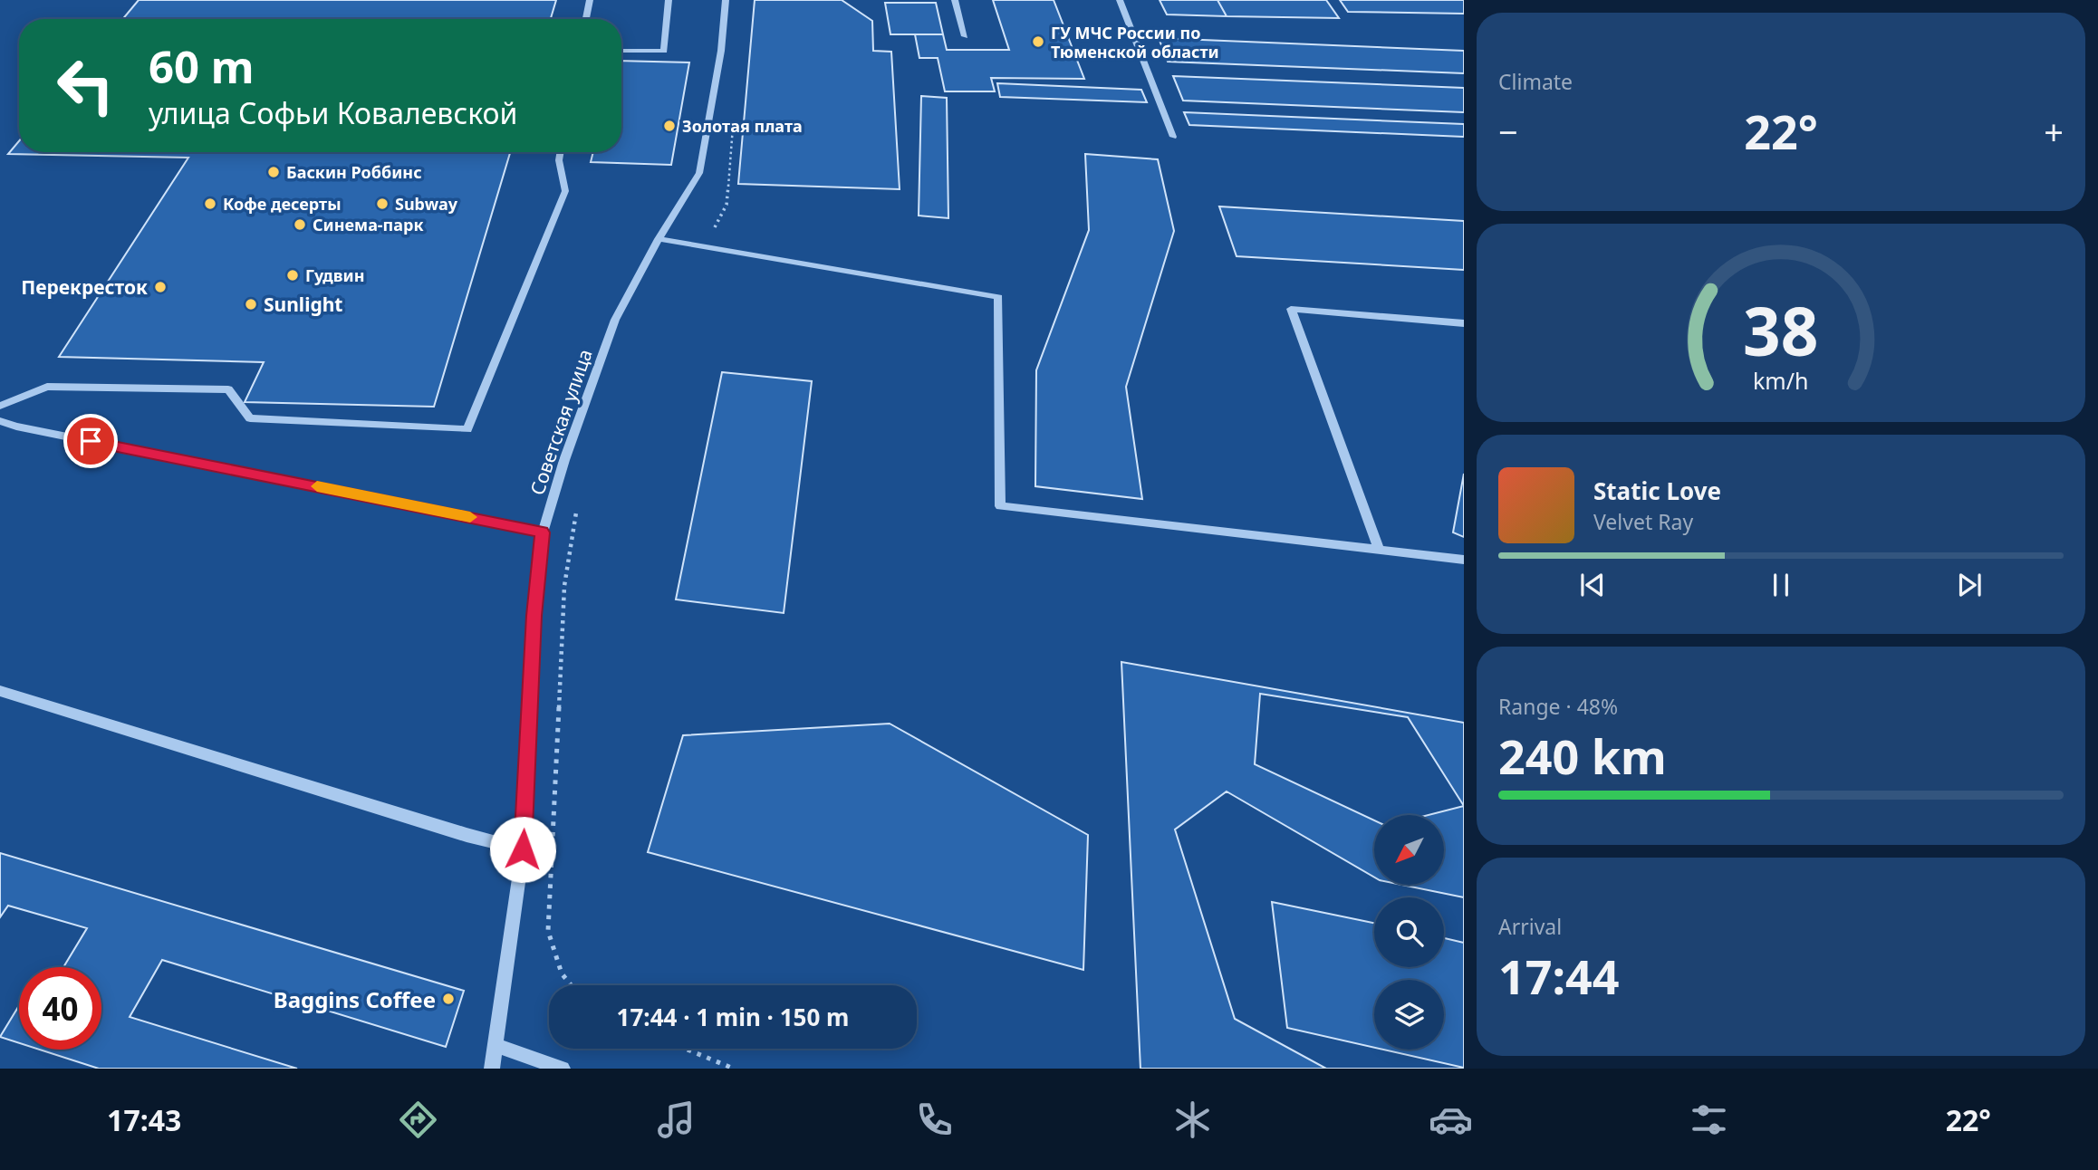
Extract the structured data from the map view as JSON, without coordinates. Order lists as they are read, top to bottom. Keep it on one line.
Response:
{"streets":{"street":["Советская улица"]},"places":["ГУ МЧС России по Тюменской области","Золотая плата","Баскин Роббинс","Кофе десерты","Subway","Синема-парк","Гудвин","Перекресток","Sunlight","Baggins Coffee"],"north":"bottom left","page":{"tile":["Climate",["Range · 48%","240 km"],["Arrival","17:44"]],"turn":["60 m","улица Софьи Ковалевской"],"heat":["−","22°","+"],"song":["Static Love","Velvet Ray"],"limit":"40","trip":"17:44 · 1 min · 150 m","tabs":["17:43","22°"],"gauge":["38","km/h"]}}
